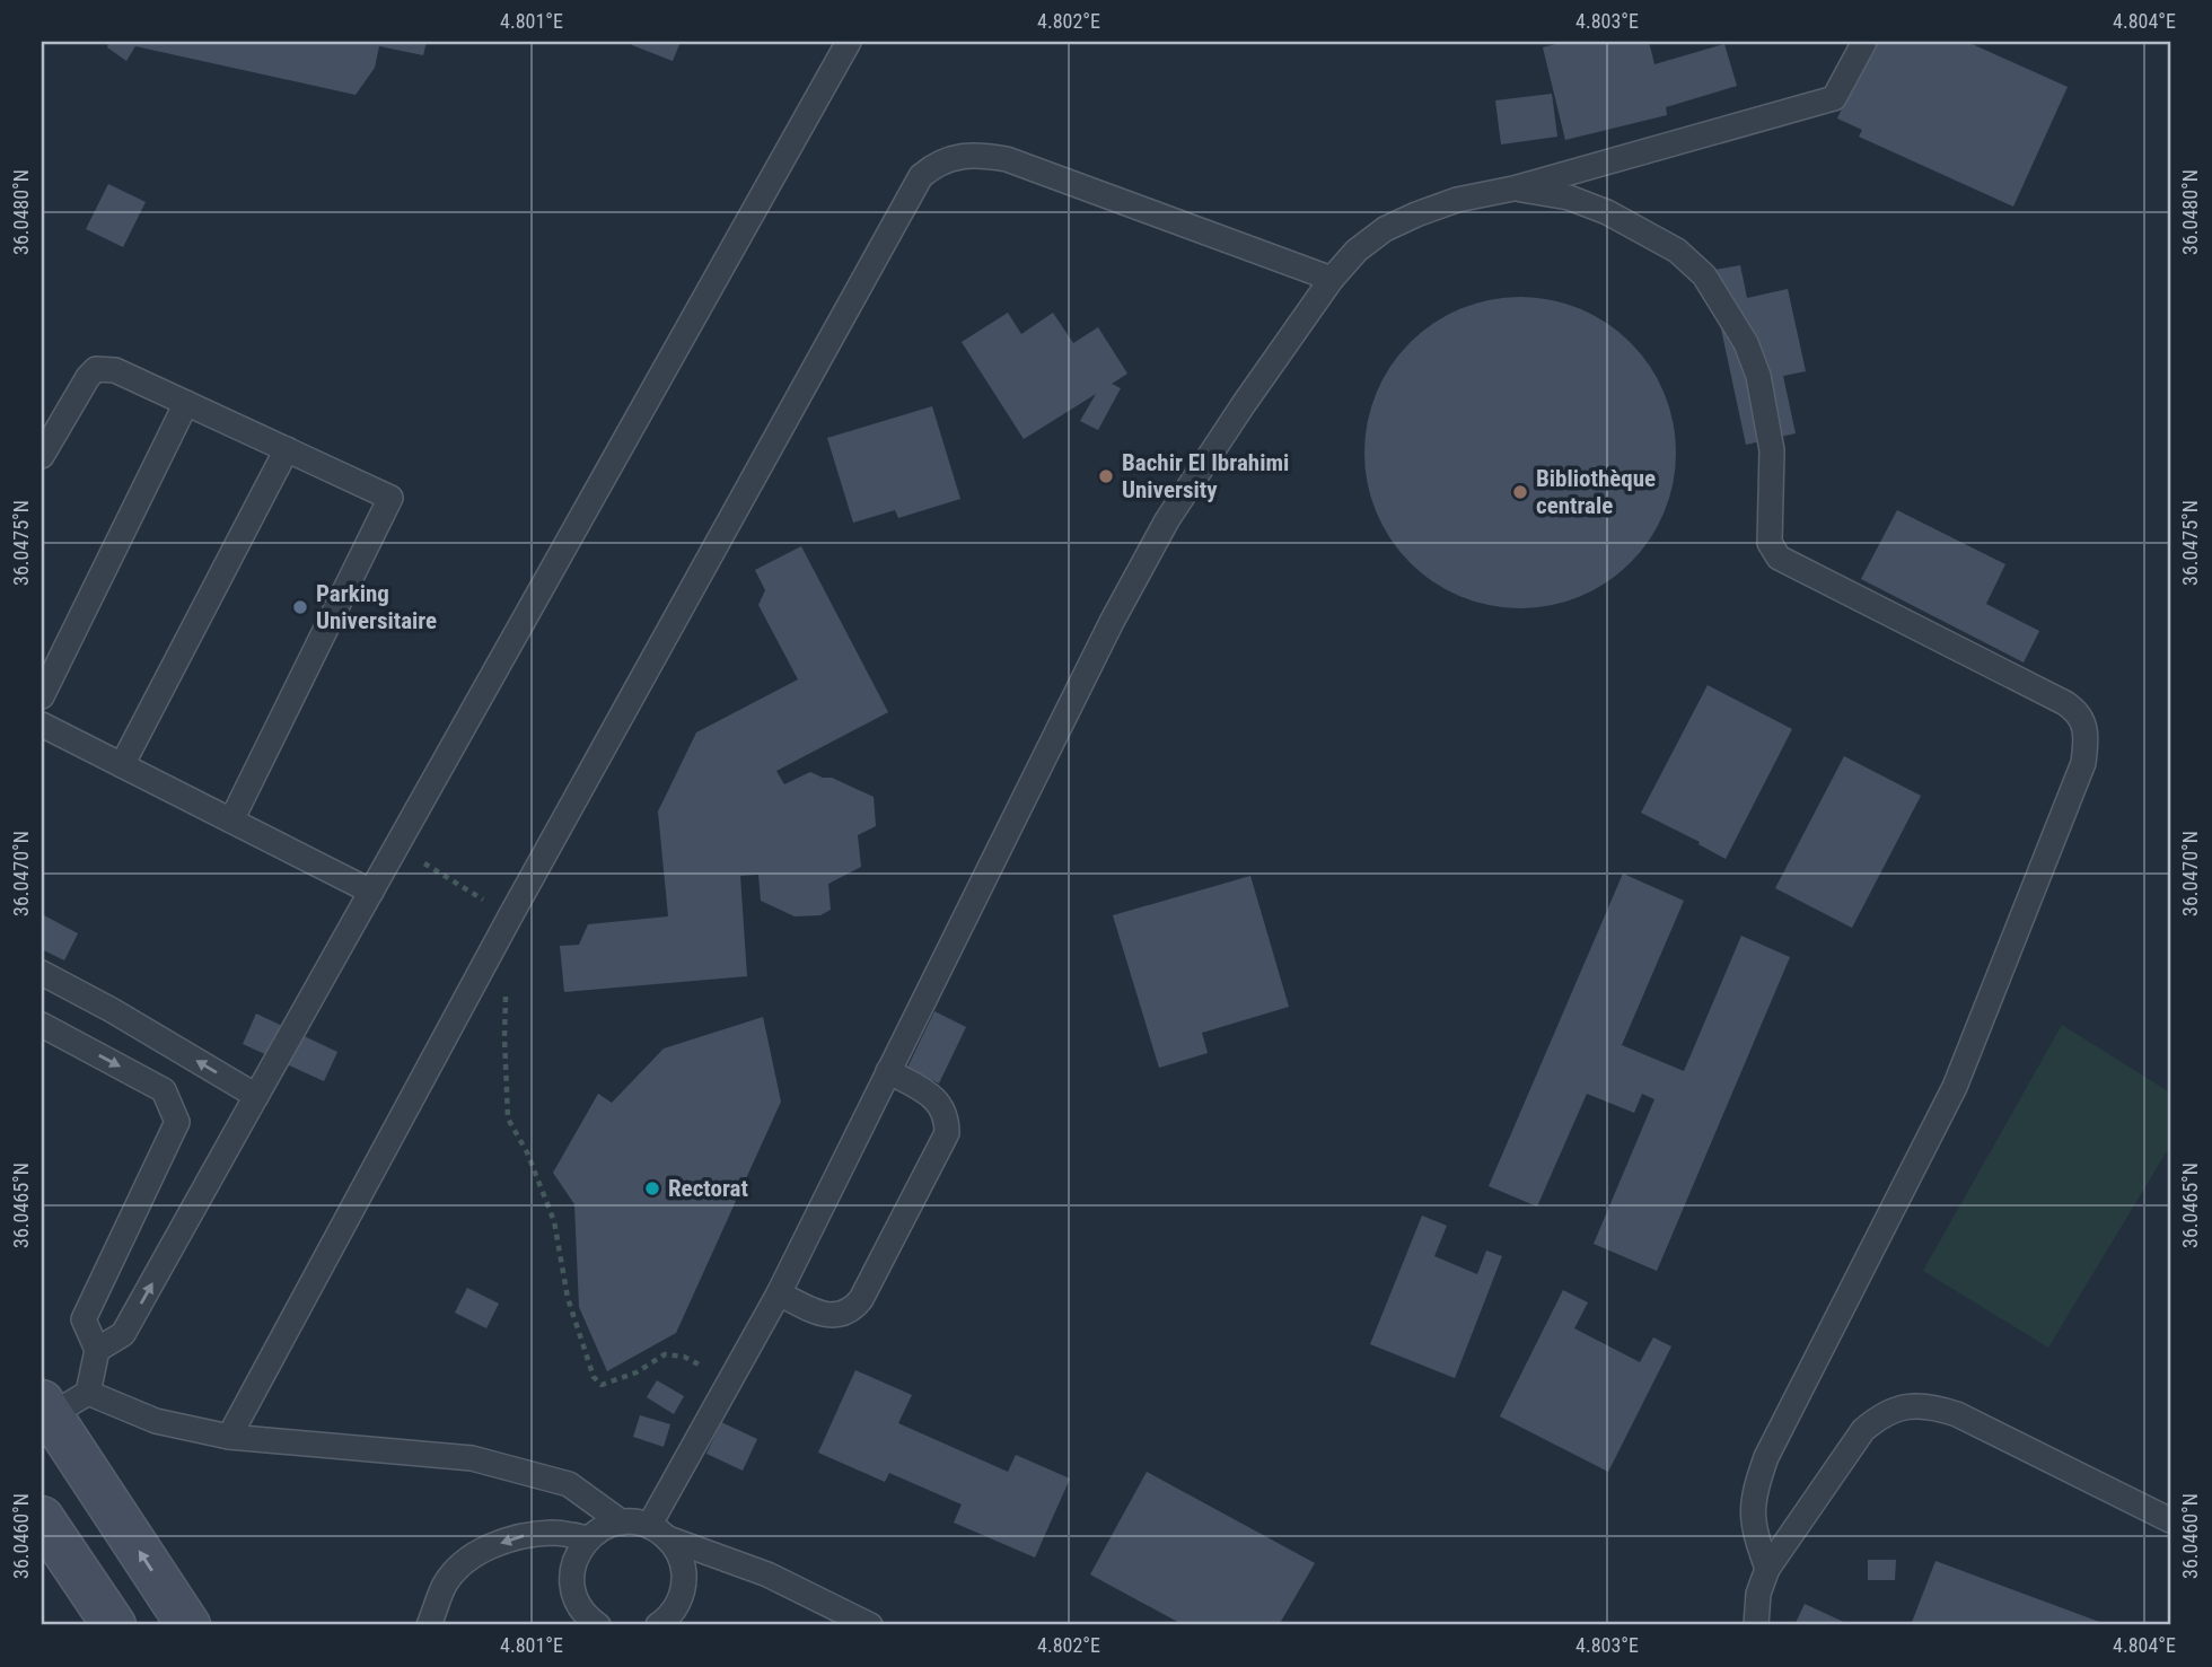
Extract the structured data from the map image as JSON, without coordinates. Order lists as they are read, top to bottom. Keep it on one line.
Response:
{"places":["Bachir El Ibrahimi University","Bibliothèque centrale","Parking Universitaire","Rectorat"],"coordinates":["4.801°E","4.802°E","4.803°E","4.804°E","36.0480°N","36.0475°N","36.0470°N","36.0465°N","36.0460°N"]}
